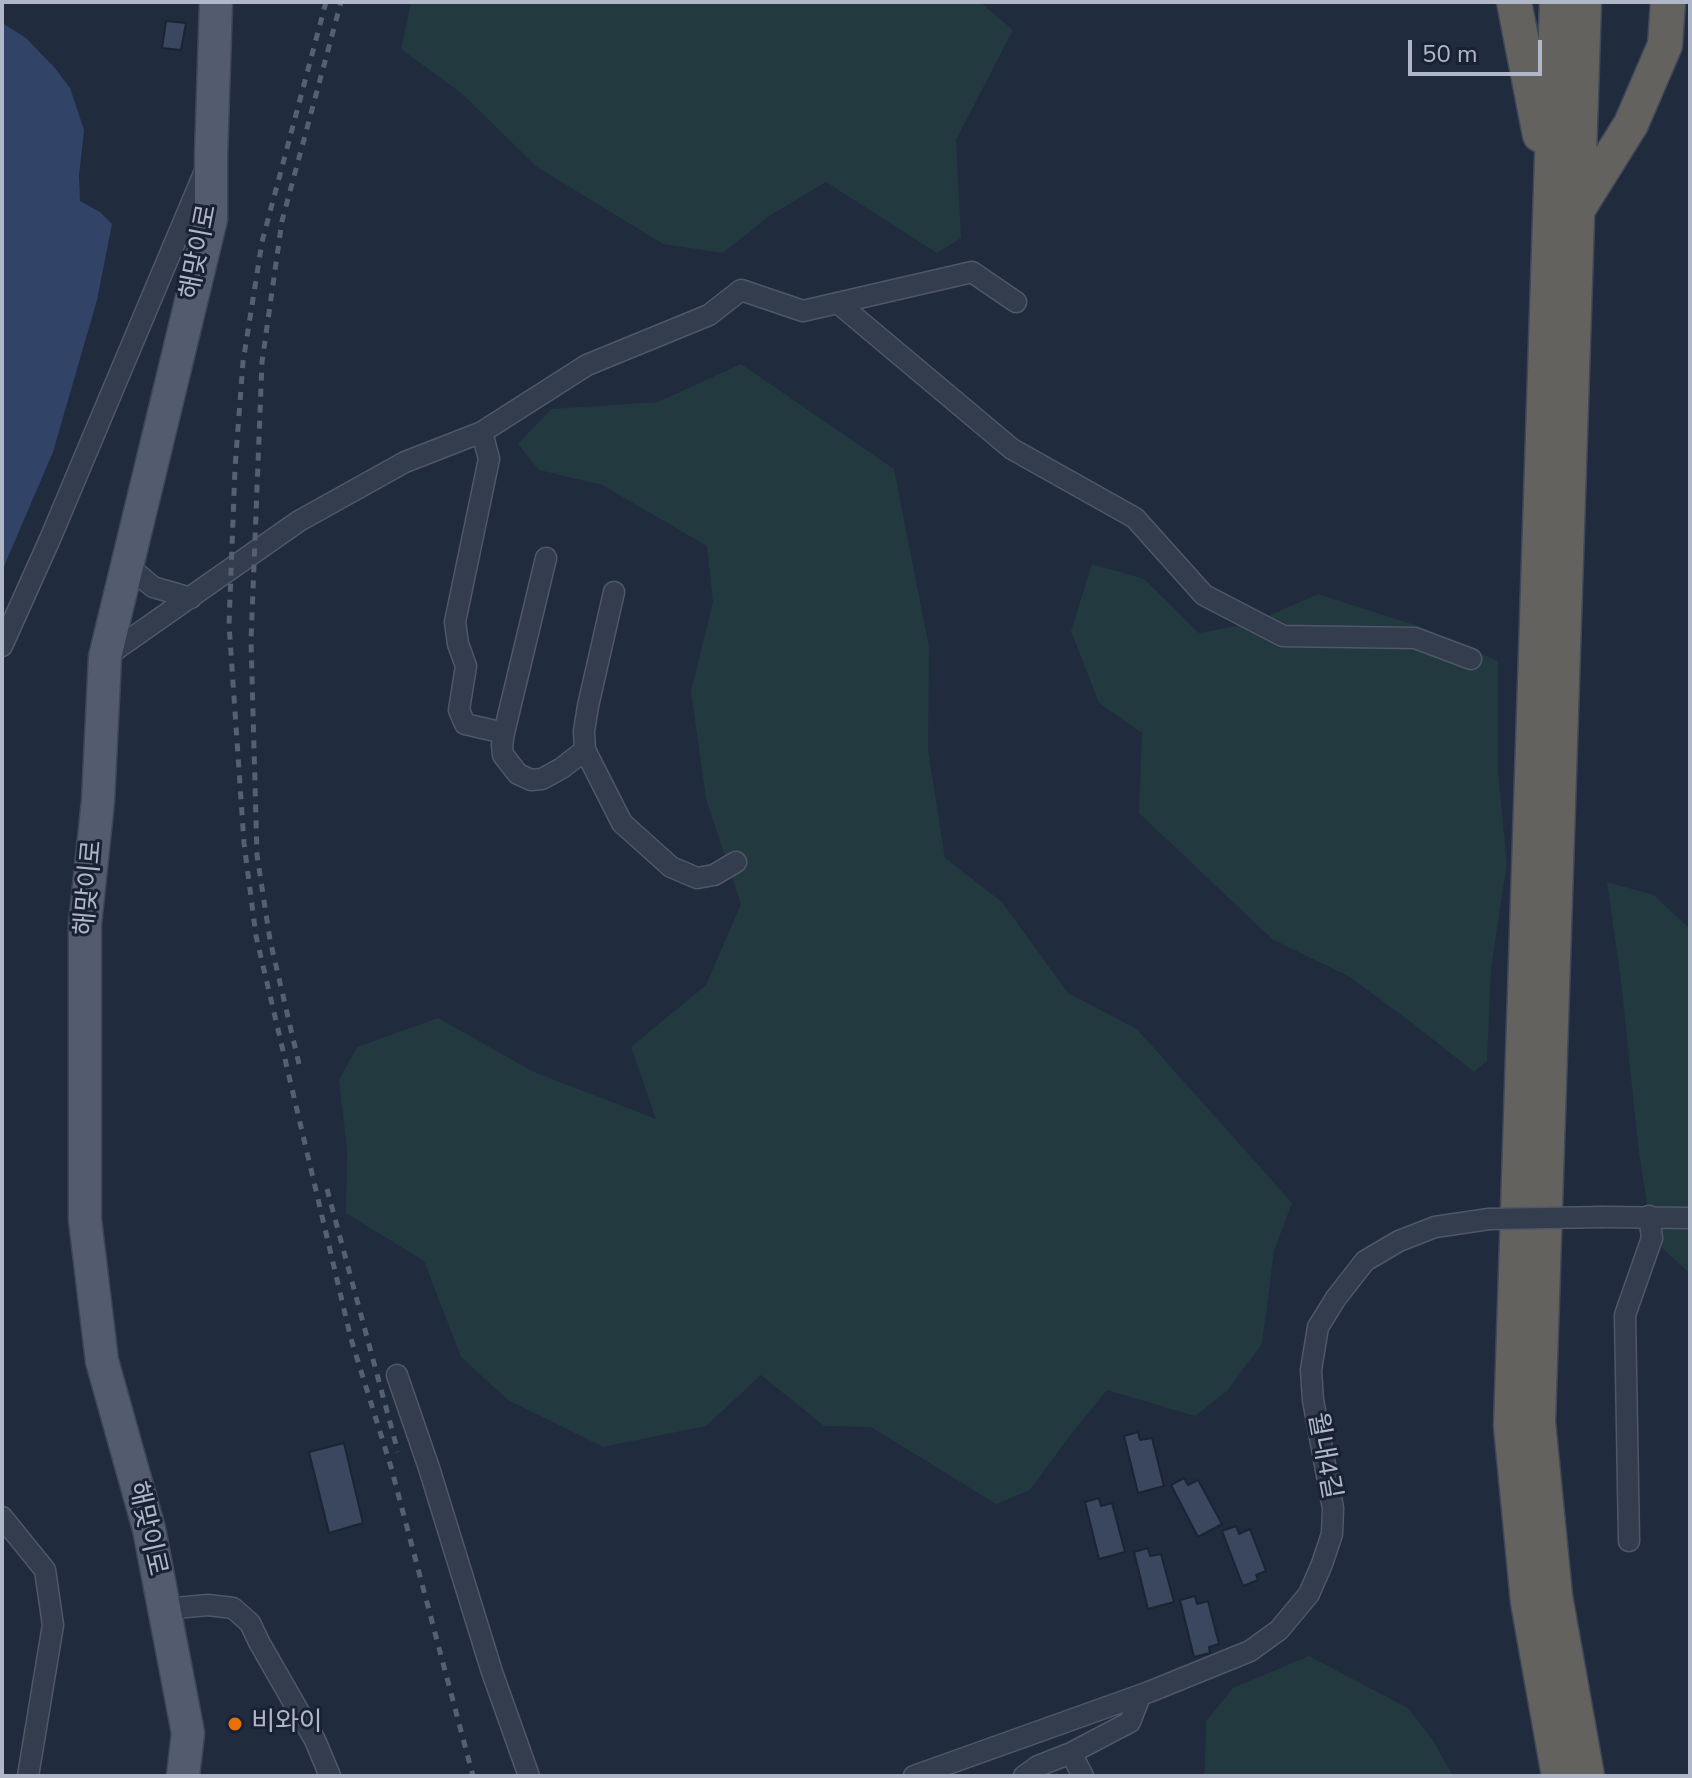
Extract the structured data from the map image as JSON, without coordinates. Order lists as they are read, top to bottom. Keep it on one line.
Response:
{"streets":{"main road":["해맞이로"],"street":["월내4길"]},"places":["비와이"],"scale_bar":"50 m"}
